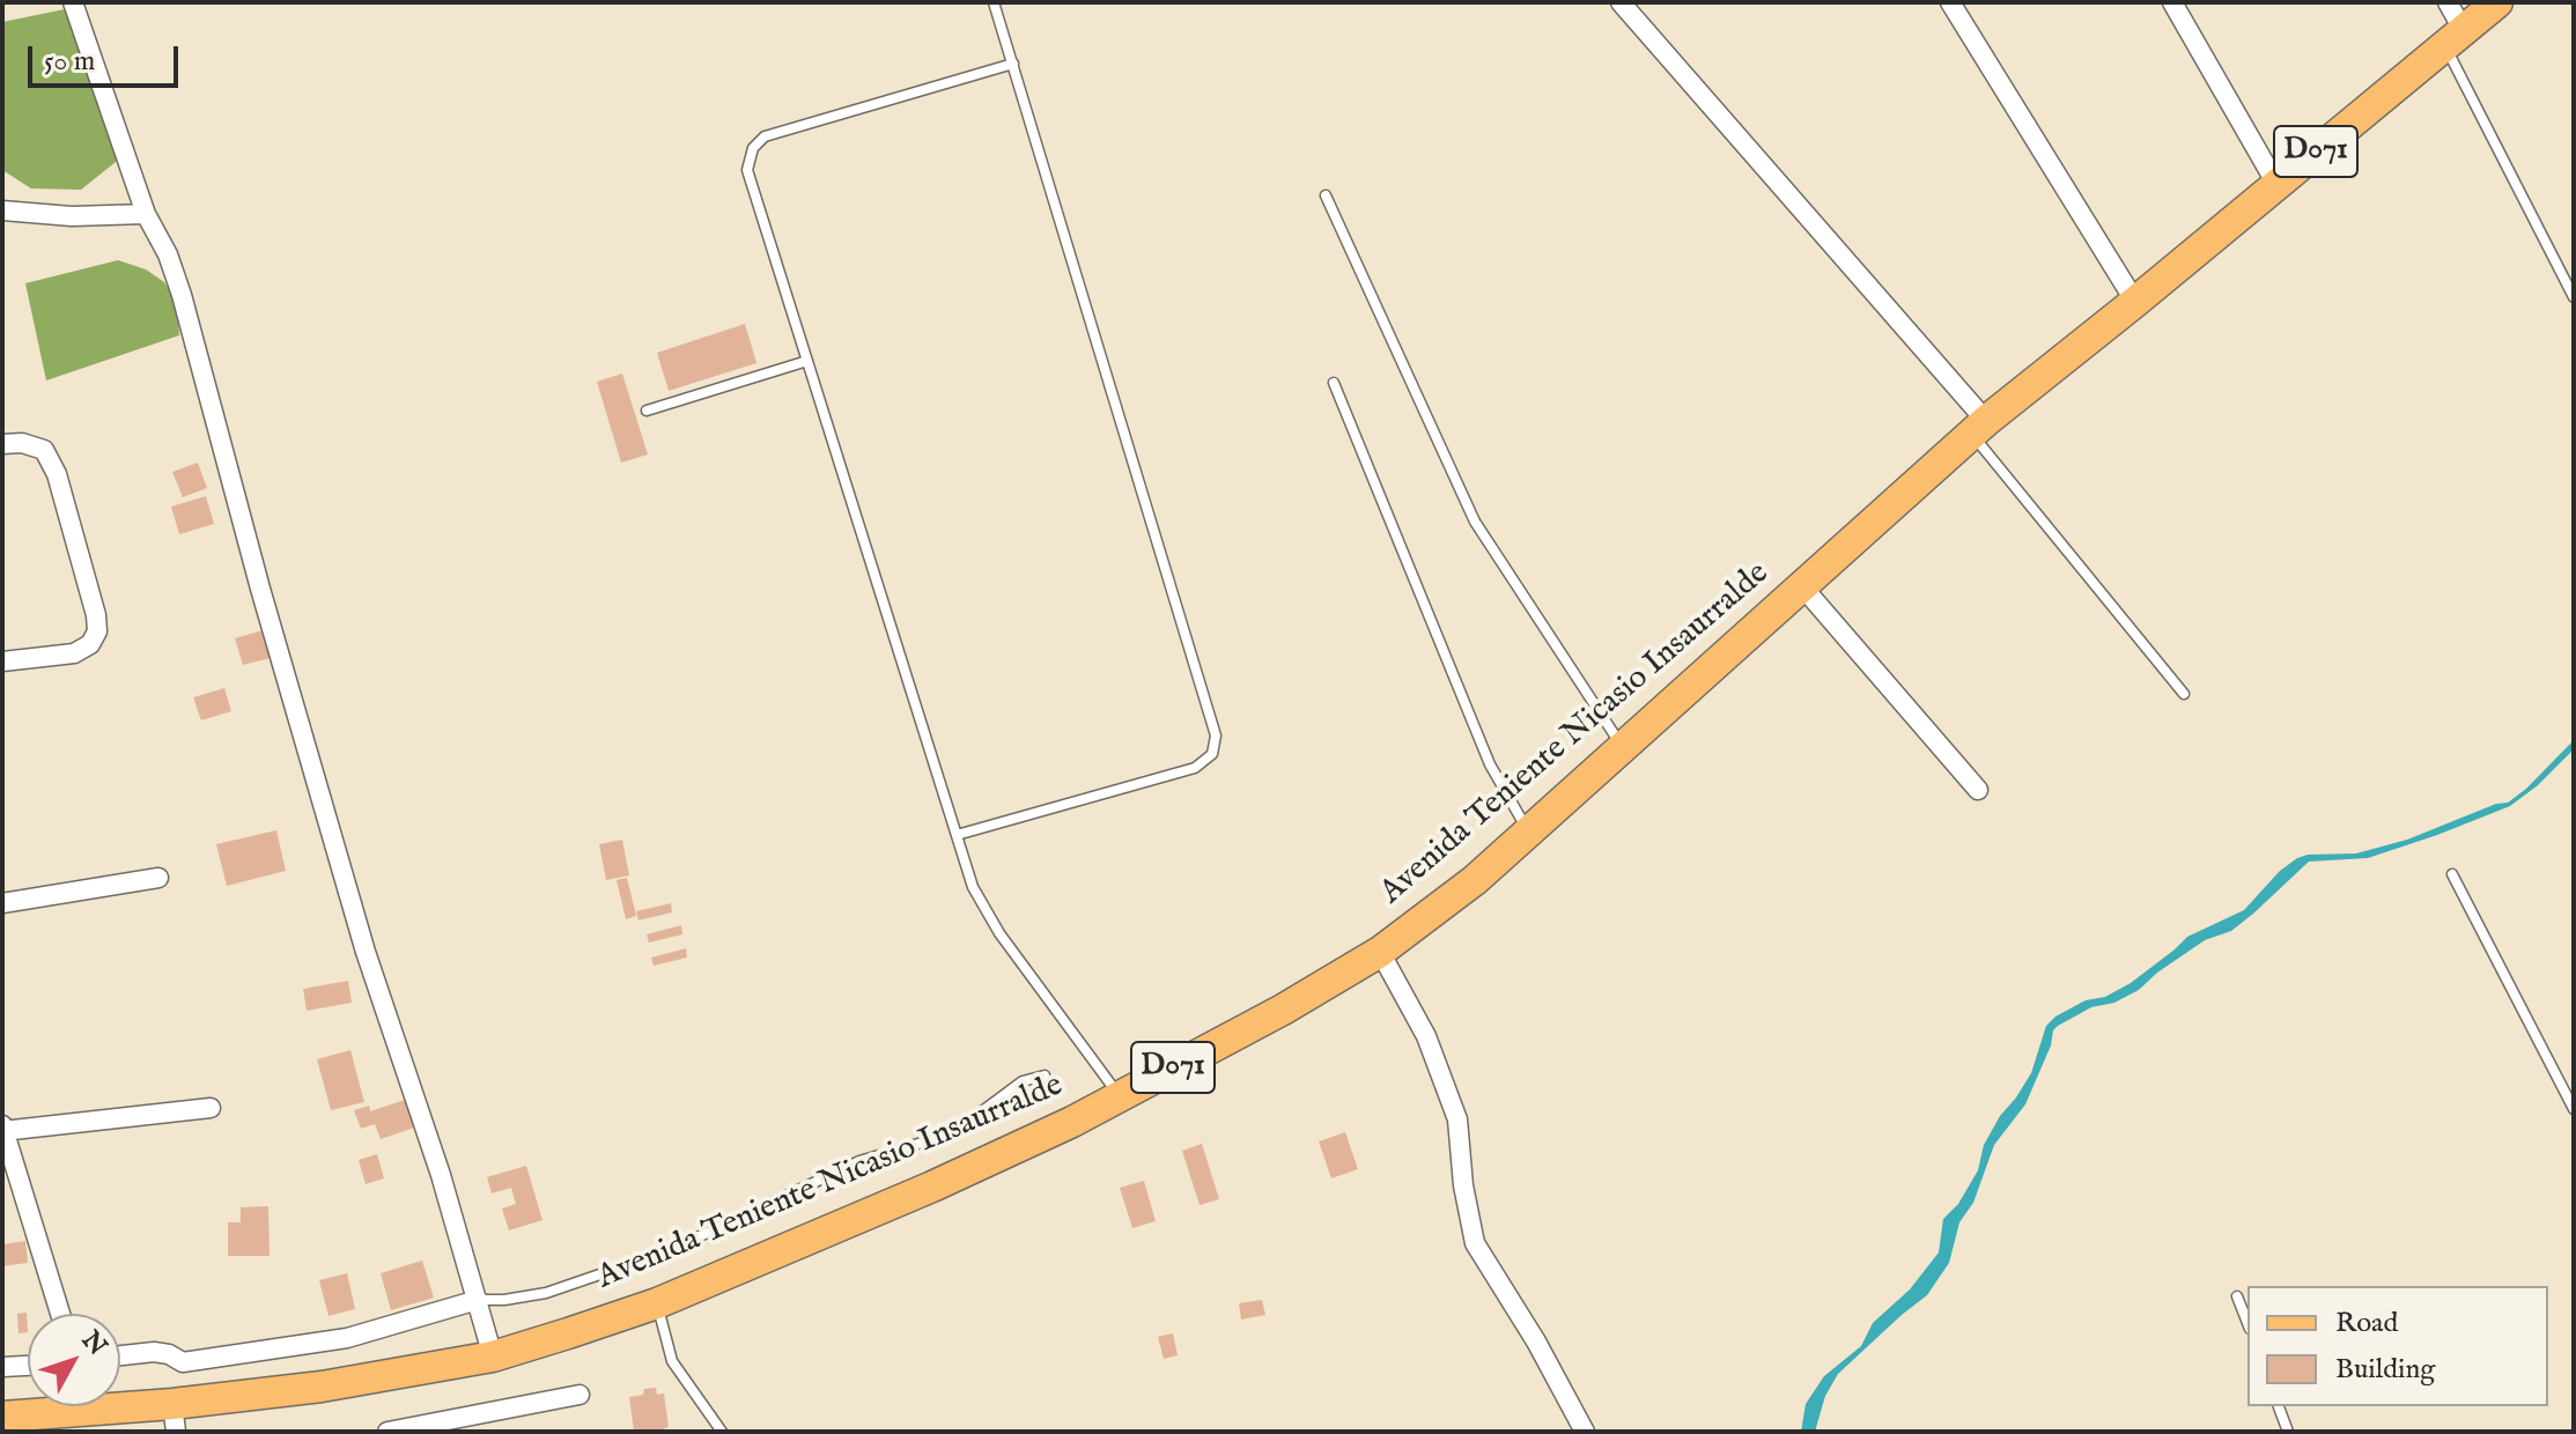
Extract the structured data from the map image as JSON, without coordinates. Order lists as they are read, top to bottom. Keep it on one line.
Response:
{"streets":{"main road":["D071","Avenida Teniente Nicasio Insaurralde"]},"crossings":[["D071","Avenida Teniente Nicasio Insaurralde"]],"legend":["Road","Building"],"scale_bar":"50 m","north":"top right"}
